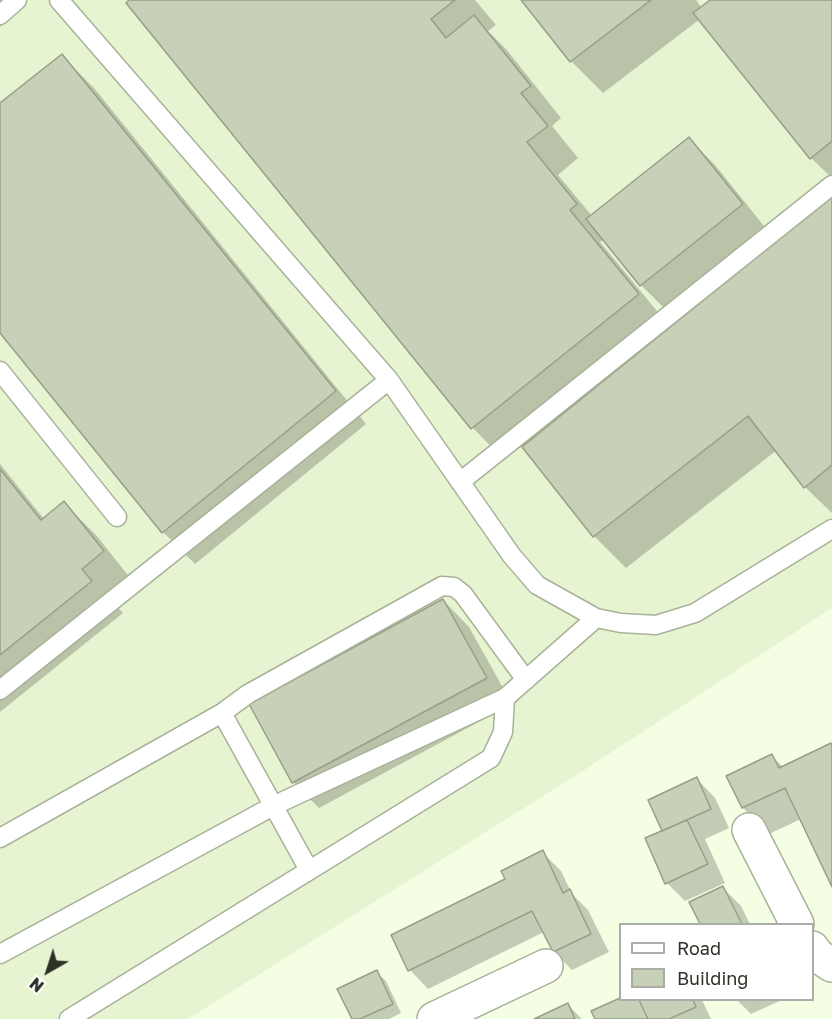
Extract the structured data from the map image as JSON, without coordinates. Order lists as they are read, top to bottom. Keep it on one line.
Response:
{"legend":["Road","Building"],"north":"bottom left"}
